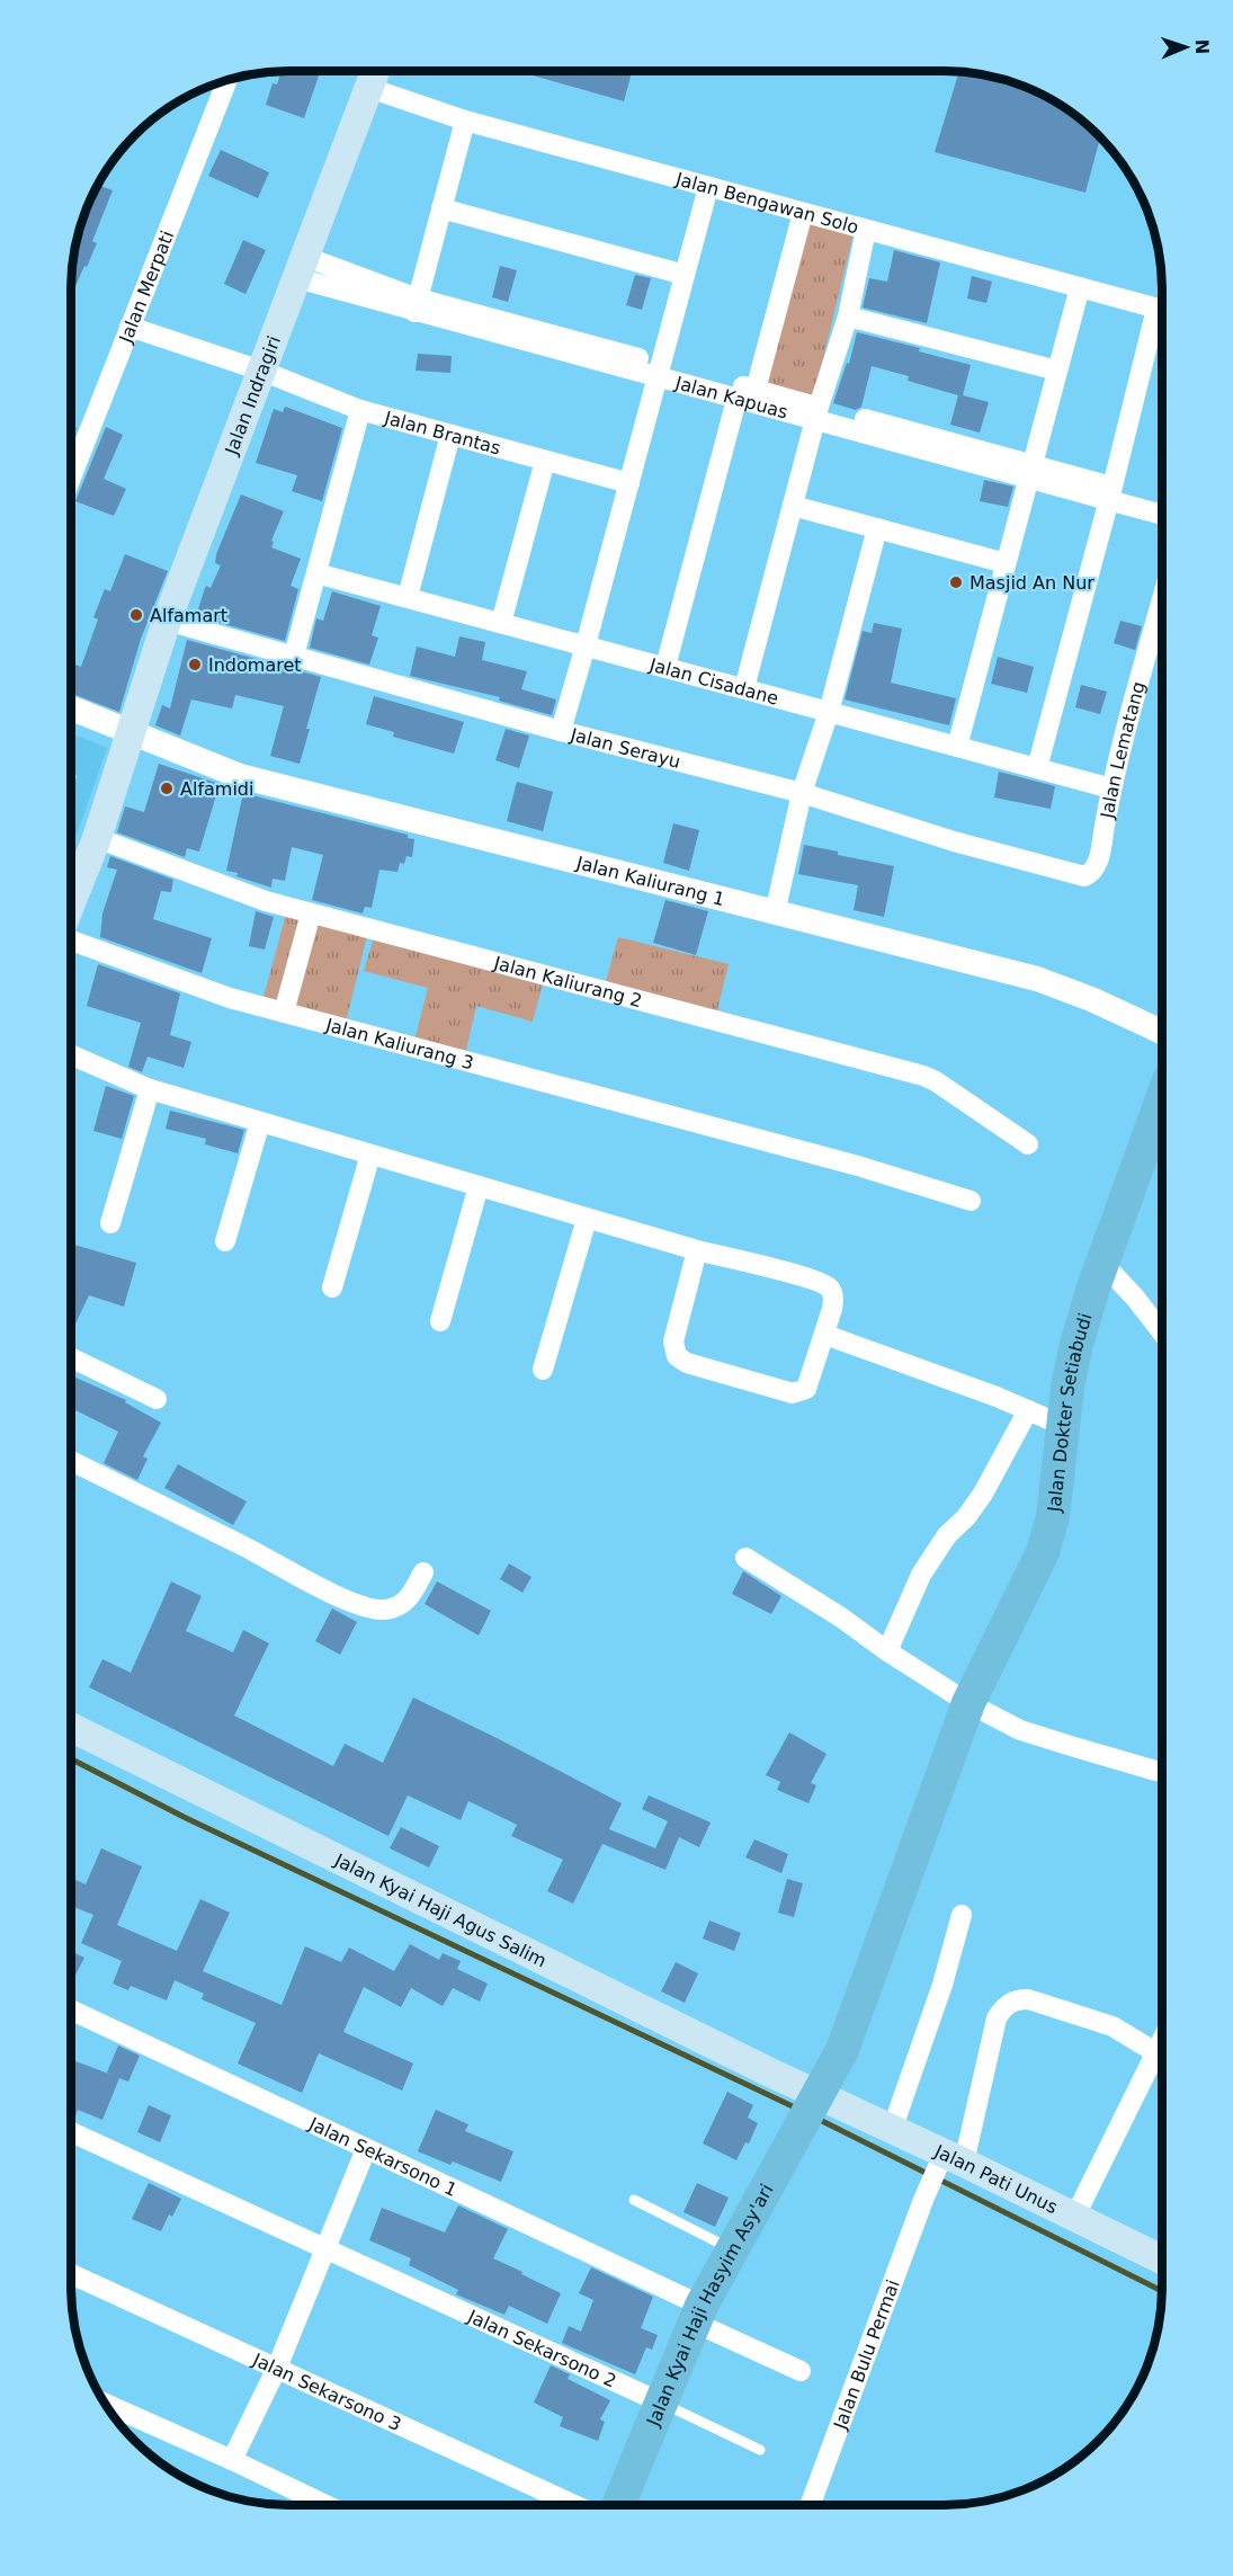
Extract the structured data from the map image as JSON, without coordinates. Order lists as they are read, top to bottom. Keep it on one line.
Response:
{"streets":{"highway":["Jalan Dokter Setiabudi","Jalan Kyai Haji Hasyim Asy'ari"],"main road":["Jalan Indragiri","Jalan Kyai Haji Agus Salim","Jalan Pati Unus"],"street":["Jalan Bengawan Solo","Jalan Merpati","Jalan Kapuas","Jalan Brantas","Jalan Cisadane","Jalan Serayu","Jalan Lematang","Jalan Kaliurang 1","Jalan Kaliurang 2","Jalan Kaliurang 3","Jalan Sekarsono 1","Jalan Sekarsono 2","Jalan Bulu Permai","Jalan Sekarsono 3"]},"crossings":[["Jalan Bengawan Solo","Jalan Indragiri"],["Jalan Merpati","Jalan Brantas"],["Jalan Indragiri","Jalan Kapuas"],["Jalan Indragiri","Jalan Brantas"],["Jalan Indragiri","Jalan Serayu"],["Jalan Indragiri","Jalan Kaliurang 1"],["Jalan Indragiri","Jalan Kaliurang 2"],["Jalan Cisadane","Jalan Lematang"],["Jalan Serayu","Jalan Lematang"],["Jalan Dokter Setiabudi","Jalan Kyai Haji Hasyim Asy'ari"],["Jalan Kyai Haji Agus Salim","Jalan Pati Unus"],["Jalan Kyai Haji Agus Salim","Jalan Kyai Haji Hasyim Asy'ari"],["Jalan Sekarsono 1","Jalan Kyai Haji Hasyim Asy'ari"],["Jalan Pati Unus","Jalan Kyai Haji Hasyim Asy'ari"],["Jalan Pati Unus","Jalan Bulu Permai"],["Jalan Kyai Haji Hasyim Asy'ari","Jalan Sekarsono 2"]],"places":["Masjid An Nur","Alfamart","Indomaret","Alfamidi"],"north":"right"}
